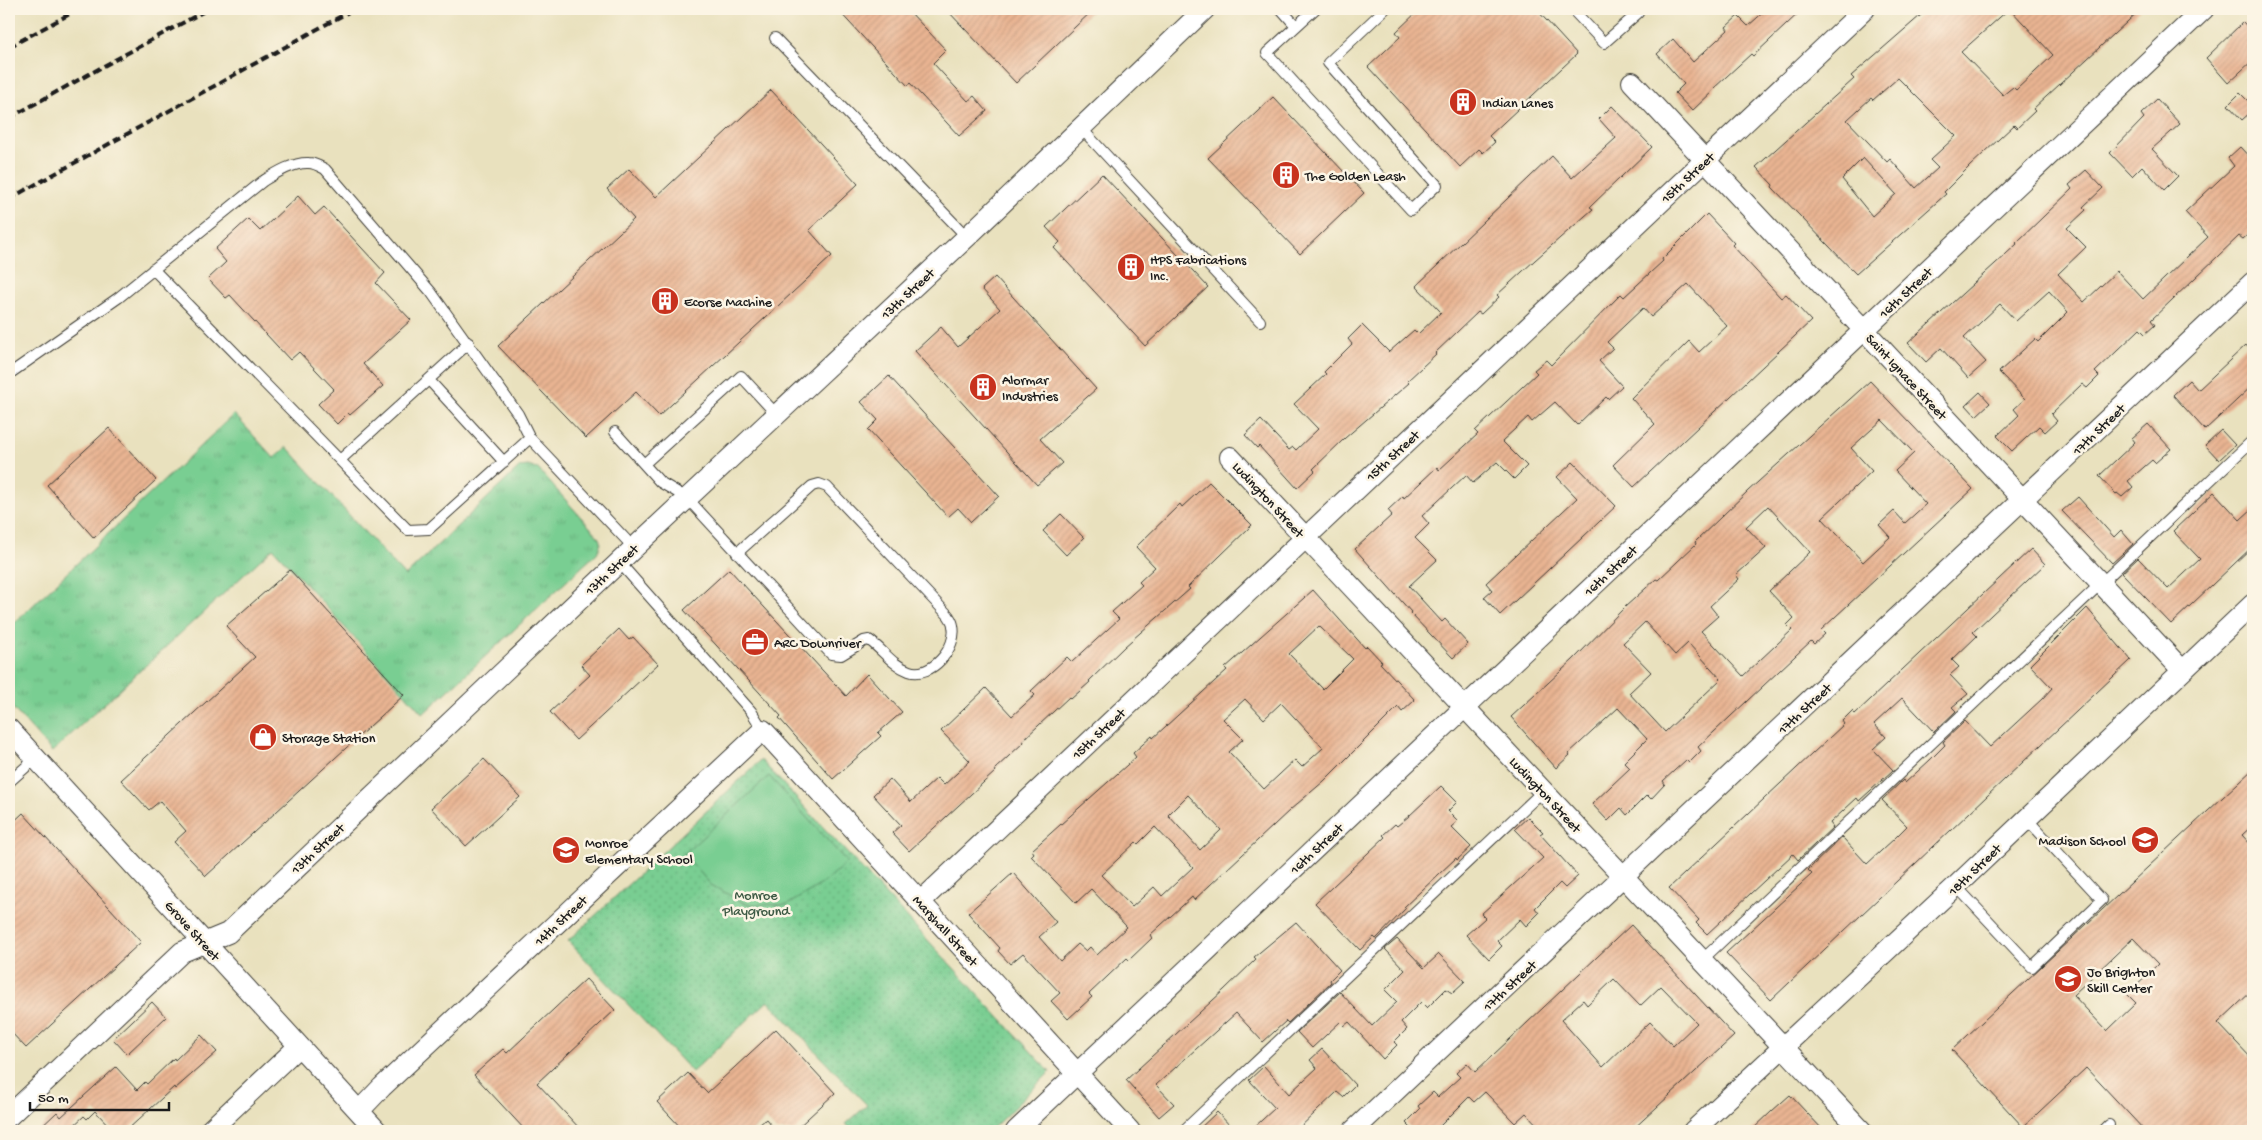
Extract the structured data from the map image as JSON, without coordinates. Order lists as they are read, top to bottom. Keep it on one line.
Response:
{"streets":{"street":["15th Street","16th Street","13th Street","Saint Ignace Street","17th Street","Ludington Street","18th Street","14th Street","Grove Street","Marshall Street"]},"crossings":[["15th Street","Saint Ignace Street"],["15th Street","Ludington Street"],["15th Street","Marshall Street"],["16th Street","Saint Ignace Street"],["16th Street","Ludington Street"],["16th Street","Marshall Street"],["13th Street","Grove Street"],["Saint Ignace Street","17th Street"],["Saint Ignace Street","18th Street"],["17th Street","Ludington Street"],["Ludington Street","18th Street"],["14th Street","Grove Street"],["14th Street","Marshall Street"]],"parks":["Monroe Playground"],"places":{"building":["Indian Lanes","The Golden Leash","HPS Fabrications Inc.","Ecorse Machine","Alormar Industries"],"office":["ARC Downriver"],"shop":["Storage Station"],"school or university":["Madison School","Monroe Elementary School","Jo Brighton Skill Center"]},"scale_bar":"50 m"}
